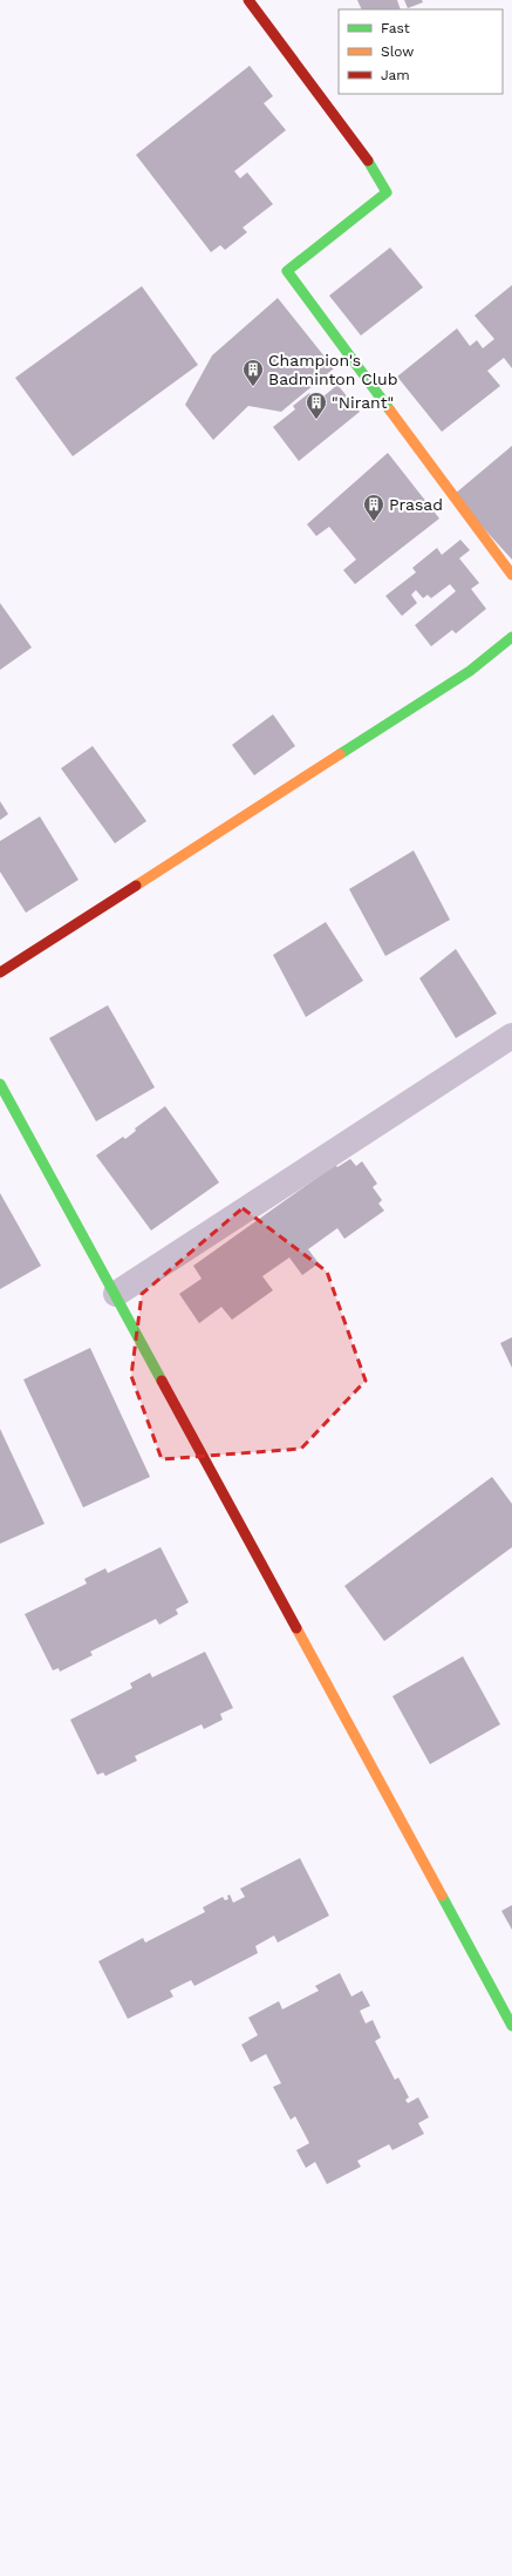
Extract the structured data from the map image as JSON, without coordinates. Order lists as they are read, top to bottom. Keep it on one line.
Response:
{"places":{"building":["Champion's Badminton Club","\"Nirant\"","Prasad"]},"legend":["Fast","Slow","Jam"]}
